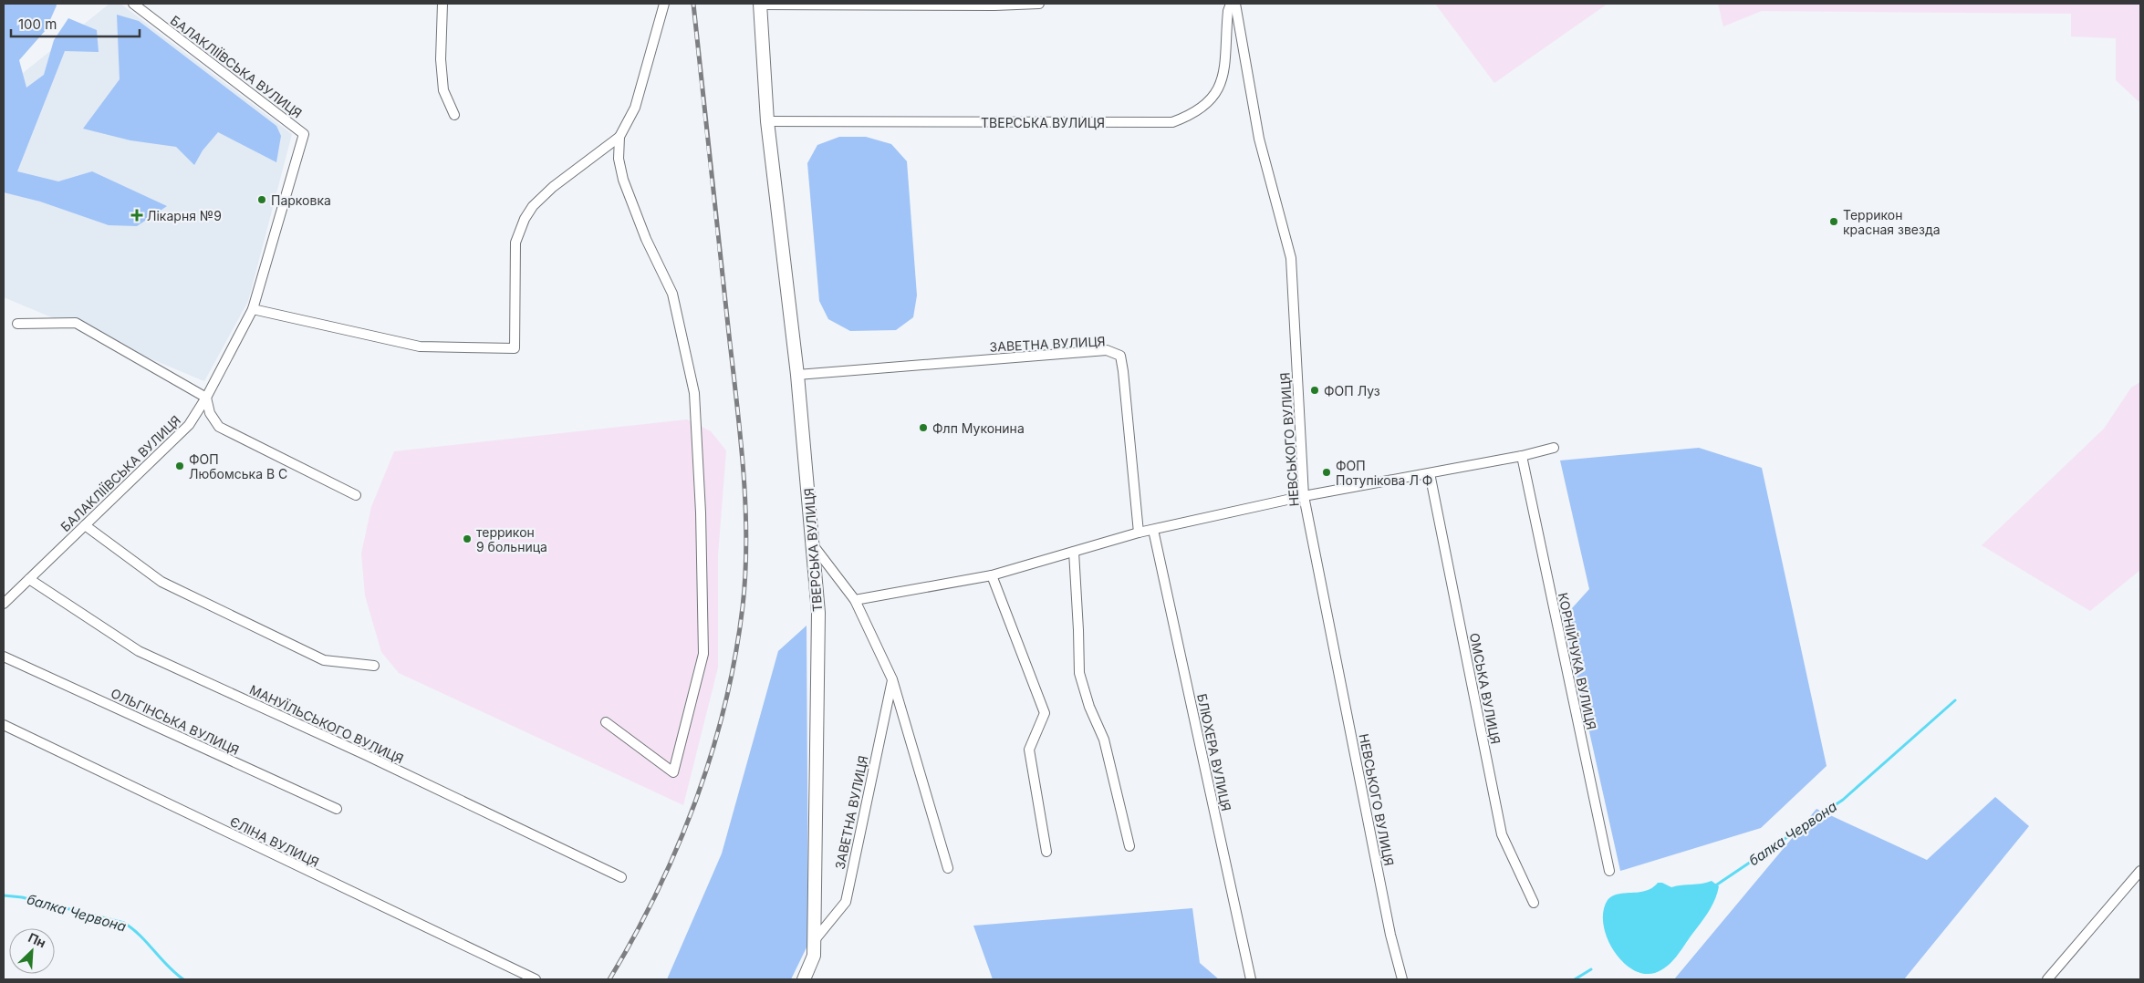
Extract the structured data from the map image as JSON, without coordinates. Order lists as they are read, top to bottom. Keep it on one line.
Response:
{"streets":{"main road":["ТВЕРСЬКА ВУЛИЦЯ"],"street":["БАЛАКЛІЇВСЬКА ВУЛИЦЯ","ЗАВЕТНА ВУЛИЦЯ","НЕВСЬКОГО ВУЛИЦЯ","КОРНІЙЧУКА ВУЛИЦЯ","ОМСЬКА ВУЛИЦЯ","ОЛЬГІНСЬКА ВУЛИЦЯ","МАНУЇЛЬСЬКОГО ВУЛИЦЯ","БЛЮХЕРА ВУЛИЦЯ","ЄЛІНА ВУЛИЦЯ"]},"crossings":[["БАЛАКЛІЇВСЬКА ВУЛИЦЯ","МАНУЇЛЬСЬКОГО ВУЛИЦЯ"],["ТВЕРСЬКА ВУЛИЦЯ","ЗАВЕТНА ВУЛИЦЯ"]],"water":["балка Червона"],"places":{"other":["Парковка","Террикон красная звезда","ФОП Луз","Флп Муконина","ФОП Любомська В С","ФОП Потупікова Л Ф","террикон 9 больница"],"health":["Лікарня №9"]},"scale_bar":"100 m","north":"top right"}
